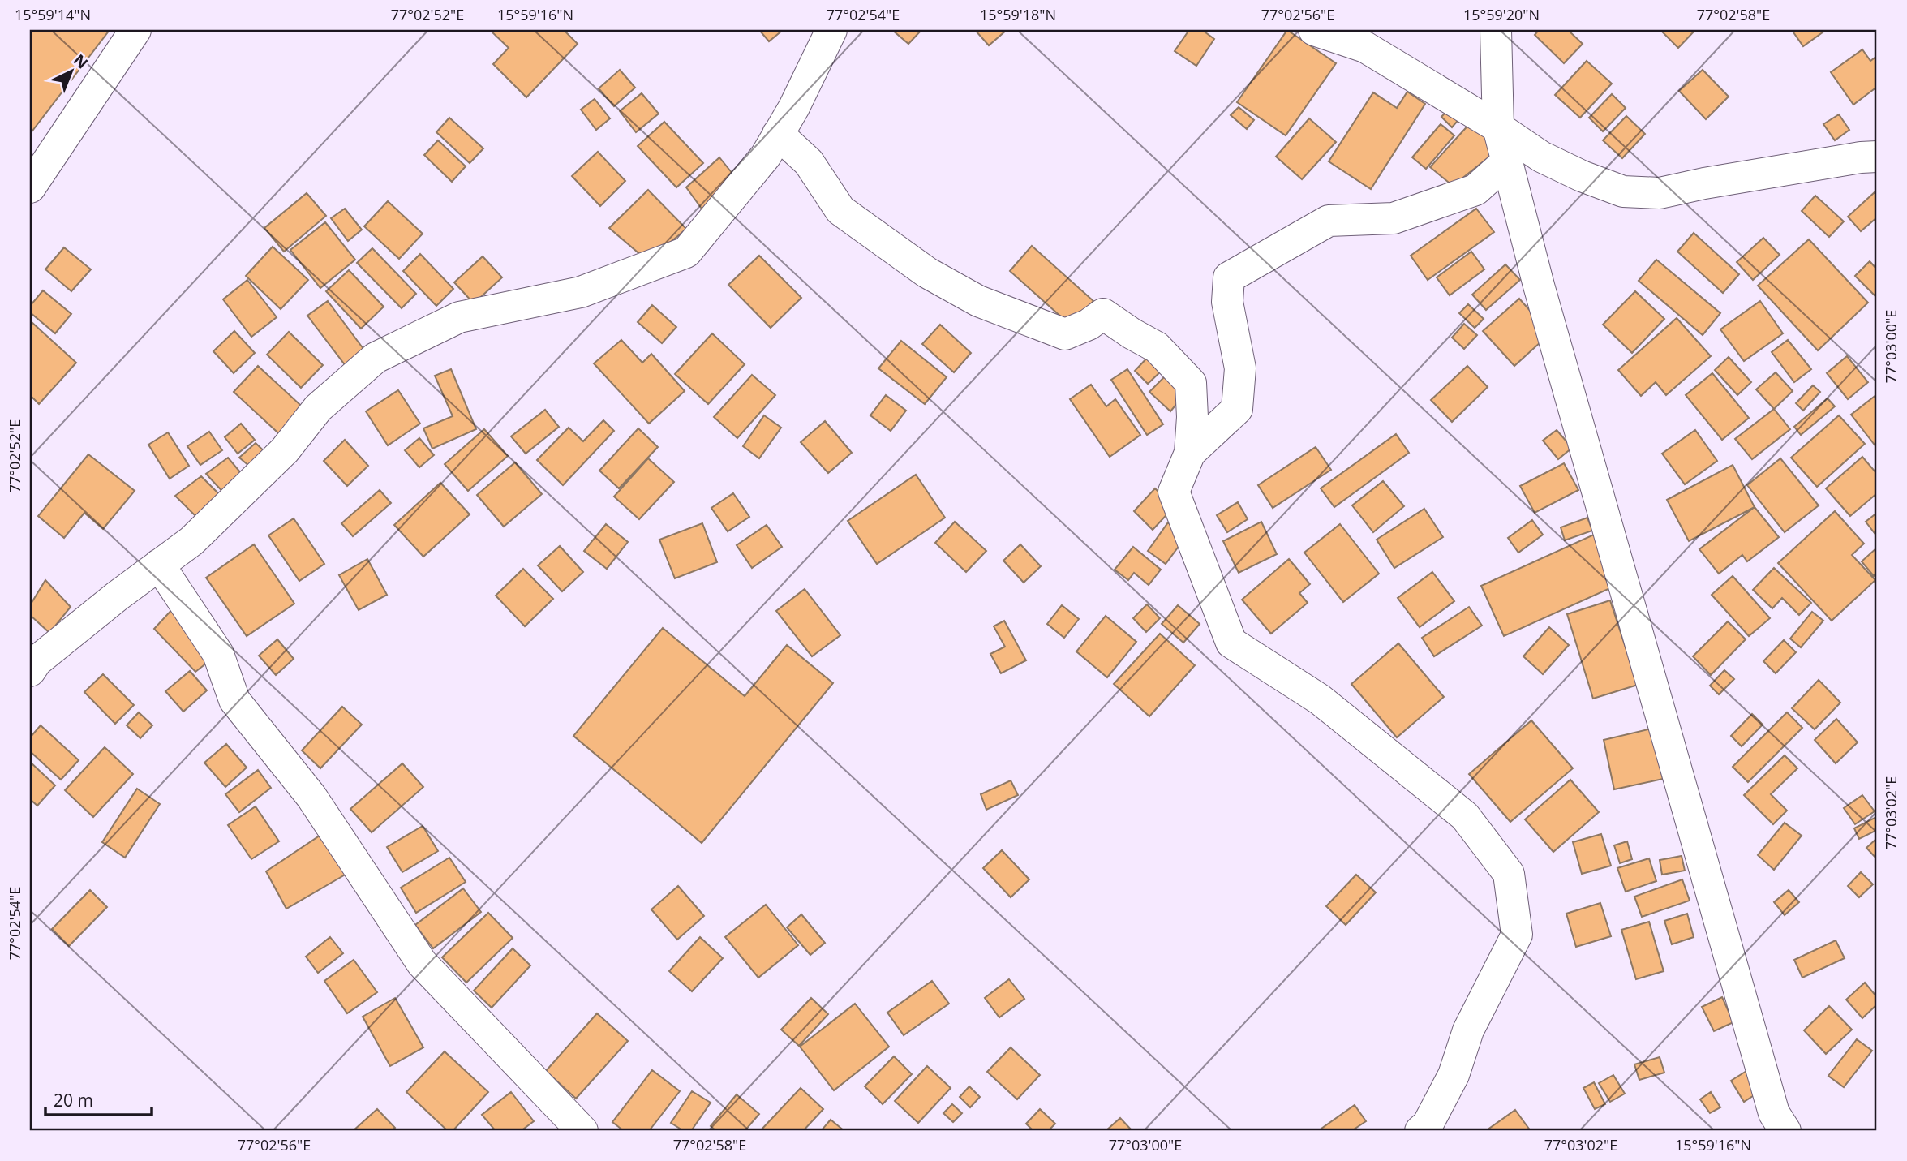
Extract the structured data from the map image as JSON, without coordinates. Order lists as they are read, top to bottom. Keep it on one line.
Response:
{"scale_bar":"20 m","north":"top right","coordinates":["15°59'14\"N","77°02'52\"E","15°59'16\"N","77°02'54\"E","15°59'18\"N","77°02'56\"E","15°59'20\"N","77°02'58\"E","77°03'00\"E","77°03'02\"E"]}
